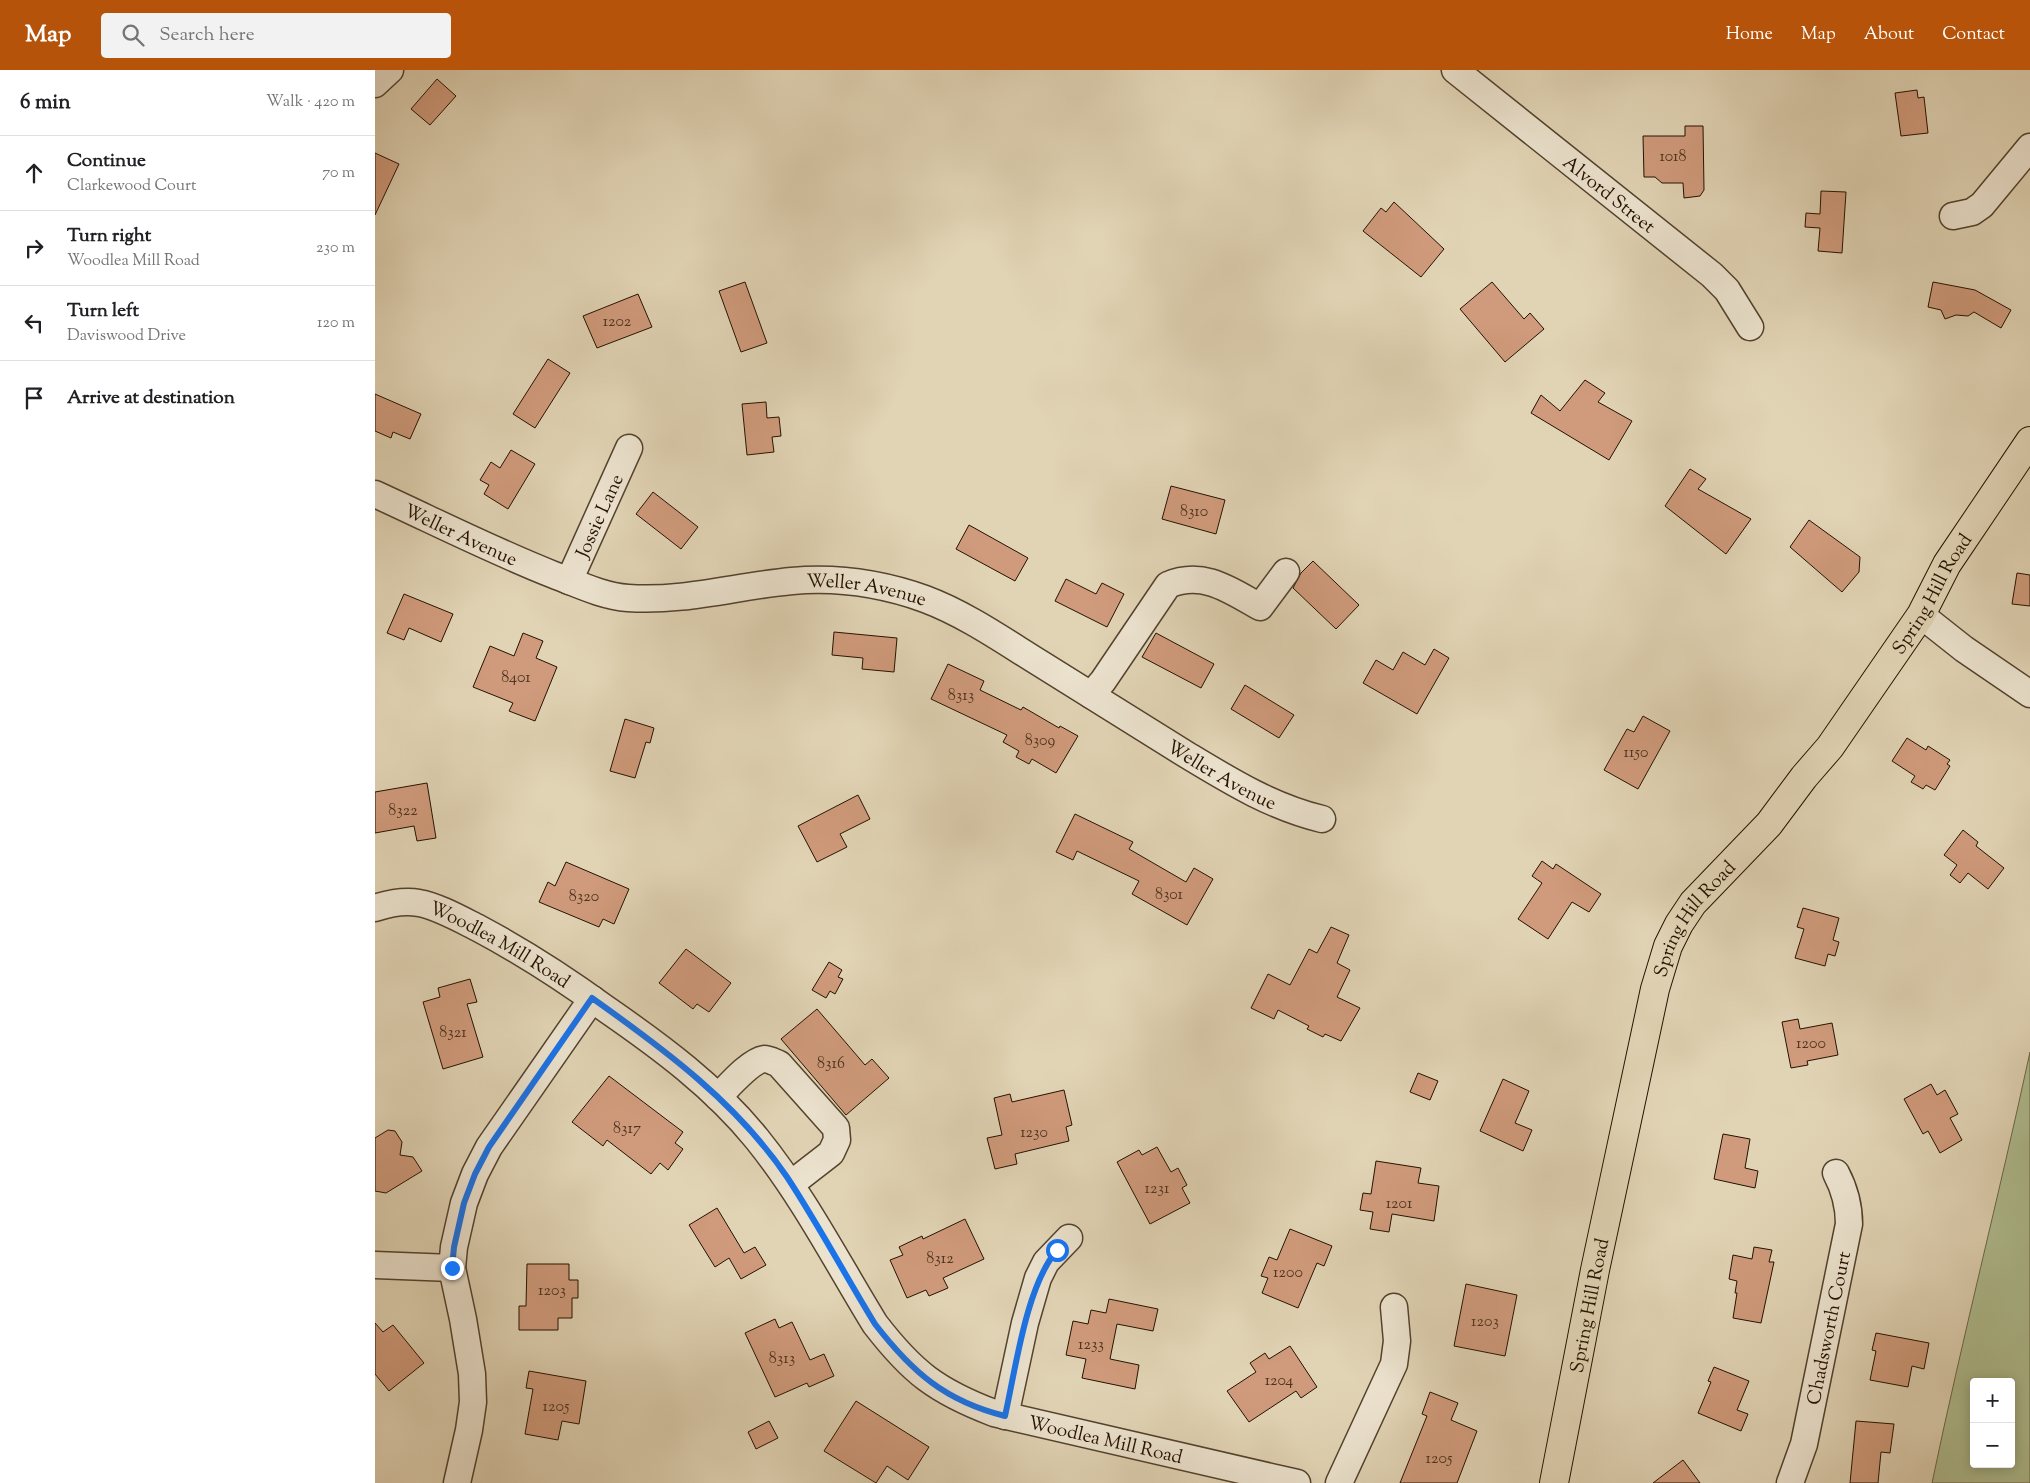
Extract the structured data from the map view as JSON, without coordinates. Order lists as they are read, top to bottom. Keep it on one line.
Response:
{"streets":{"main road":["Spring Hill Road"],"street":["Alvord Street","Jossie Lane","Weller Avenue","Woodlea Mill Road","Chadsworth Court"]},"crossings":[["Jossie Lane","Weller Avenue"]],"house_numbers":["1018","1202","8310","8401","8313","8309","1150","8322","8301","8320","8321","1200","8316","8317","1230","1231","1201","8312","1200","1203","1203","1233","8313","1204","1205","1205"],"page":{"header":"Map","search":"Search here","nav":["Home","Map","About","Contact"],"heading":["6 min","Walk · 420 m"],"list":[["Continue","Clarkewood Court","70 m"],["Turn right","Woodlea Mill Road","230 m"],["Turn left","Daviswood Drive","120 m"],"Arrive at destination"],"map_buttons":["+","−"]}}
